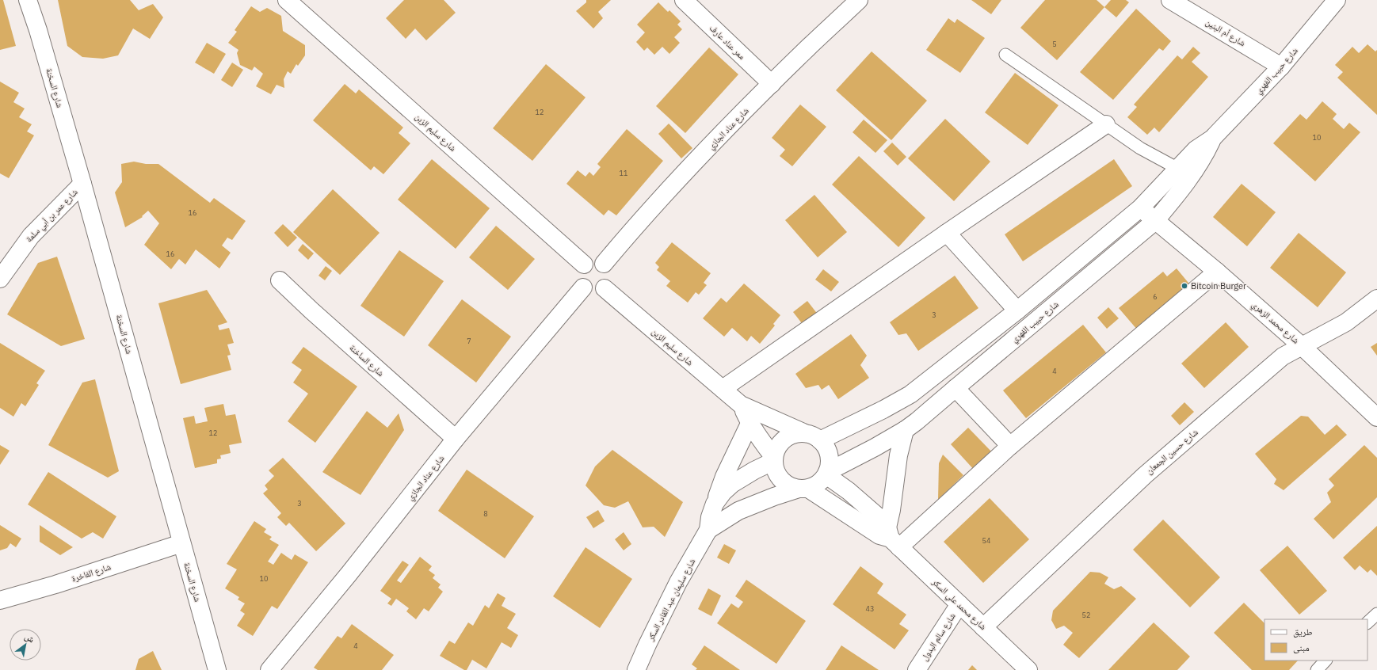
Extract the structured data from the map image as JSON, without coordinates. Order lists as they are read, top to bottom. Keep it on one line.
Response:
{"streets":{"street":["شارع أم البنين","ممر عناد عارف","شارع حبيب الفهري","شارع السخنة","شارع عناد الجازي","شارع سليم الزبن","شارع عمر بن أبي سلمة","شارع محمد الزهري","شارع الساخنة","شارع حسين الجمعان","شارع الفاخرة","شارع سليمان عبد القادر السكر","شارع محمد علي السكر","شارع سالم البدول"]},"crossings":[["شارع أم البنين","شارع حبيب الفهري"],["ممر عناد عارف","شارع عناد الجازي"],["شارع حبيب الفهري","شارع سليم الزبن"],["شارع حبيب الفهري","شارع محمد الزهري"],["شارع حبيب الفهري","شارع سليمان عبد القادر السكر"],["شارع حبيب الفهري","شارع محمد علي السكر"],["شارع السخنة","شارع عمر بن أبي سلمة"],["شارع السخنة","شارع الفاخرة"],["شارع عناد الجازي","شارع سليم الزبن"],["شارع عناد الجازي","شارع الساخنة"],["شارع سليم الزبن","شارع سليمان عبد القادر السكر"],["شارع سليم الزبن","شارع محمد علي السكر"],["شارع محمد الزهري","شارع حسين الجمعان"],["شارع حسين الجمعان","شارع محمد علي السكر"],["شارع سليمان عبد القادر السكر","شارع محمد علي السكر"],["شارع محمد علي السكر","شارع سالم البدول"]],"places":["Bitcoin Burger"],"house_numbers":["5","12","10","11","16","16","6","3","7","4","12","3","8","54","10","43","52","4"],"legend":["طريق","مبنى"],"north":"top right"}
